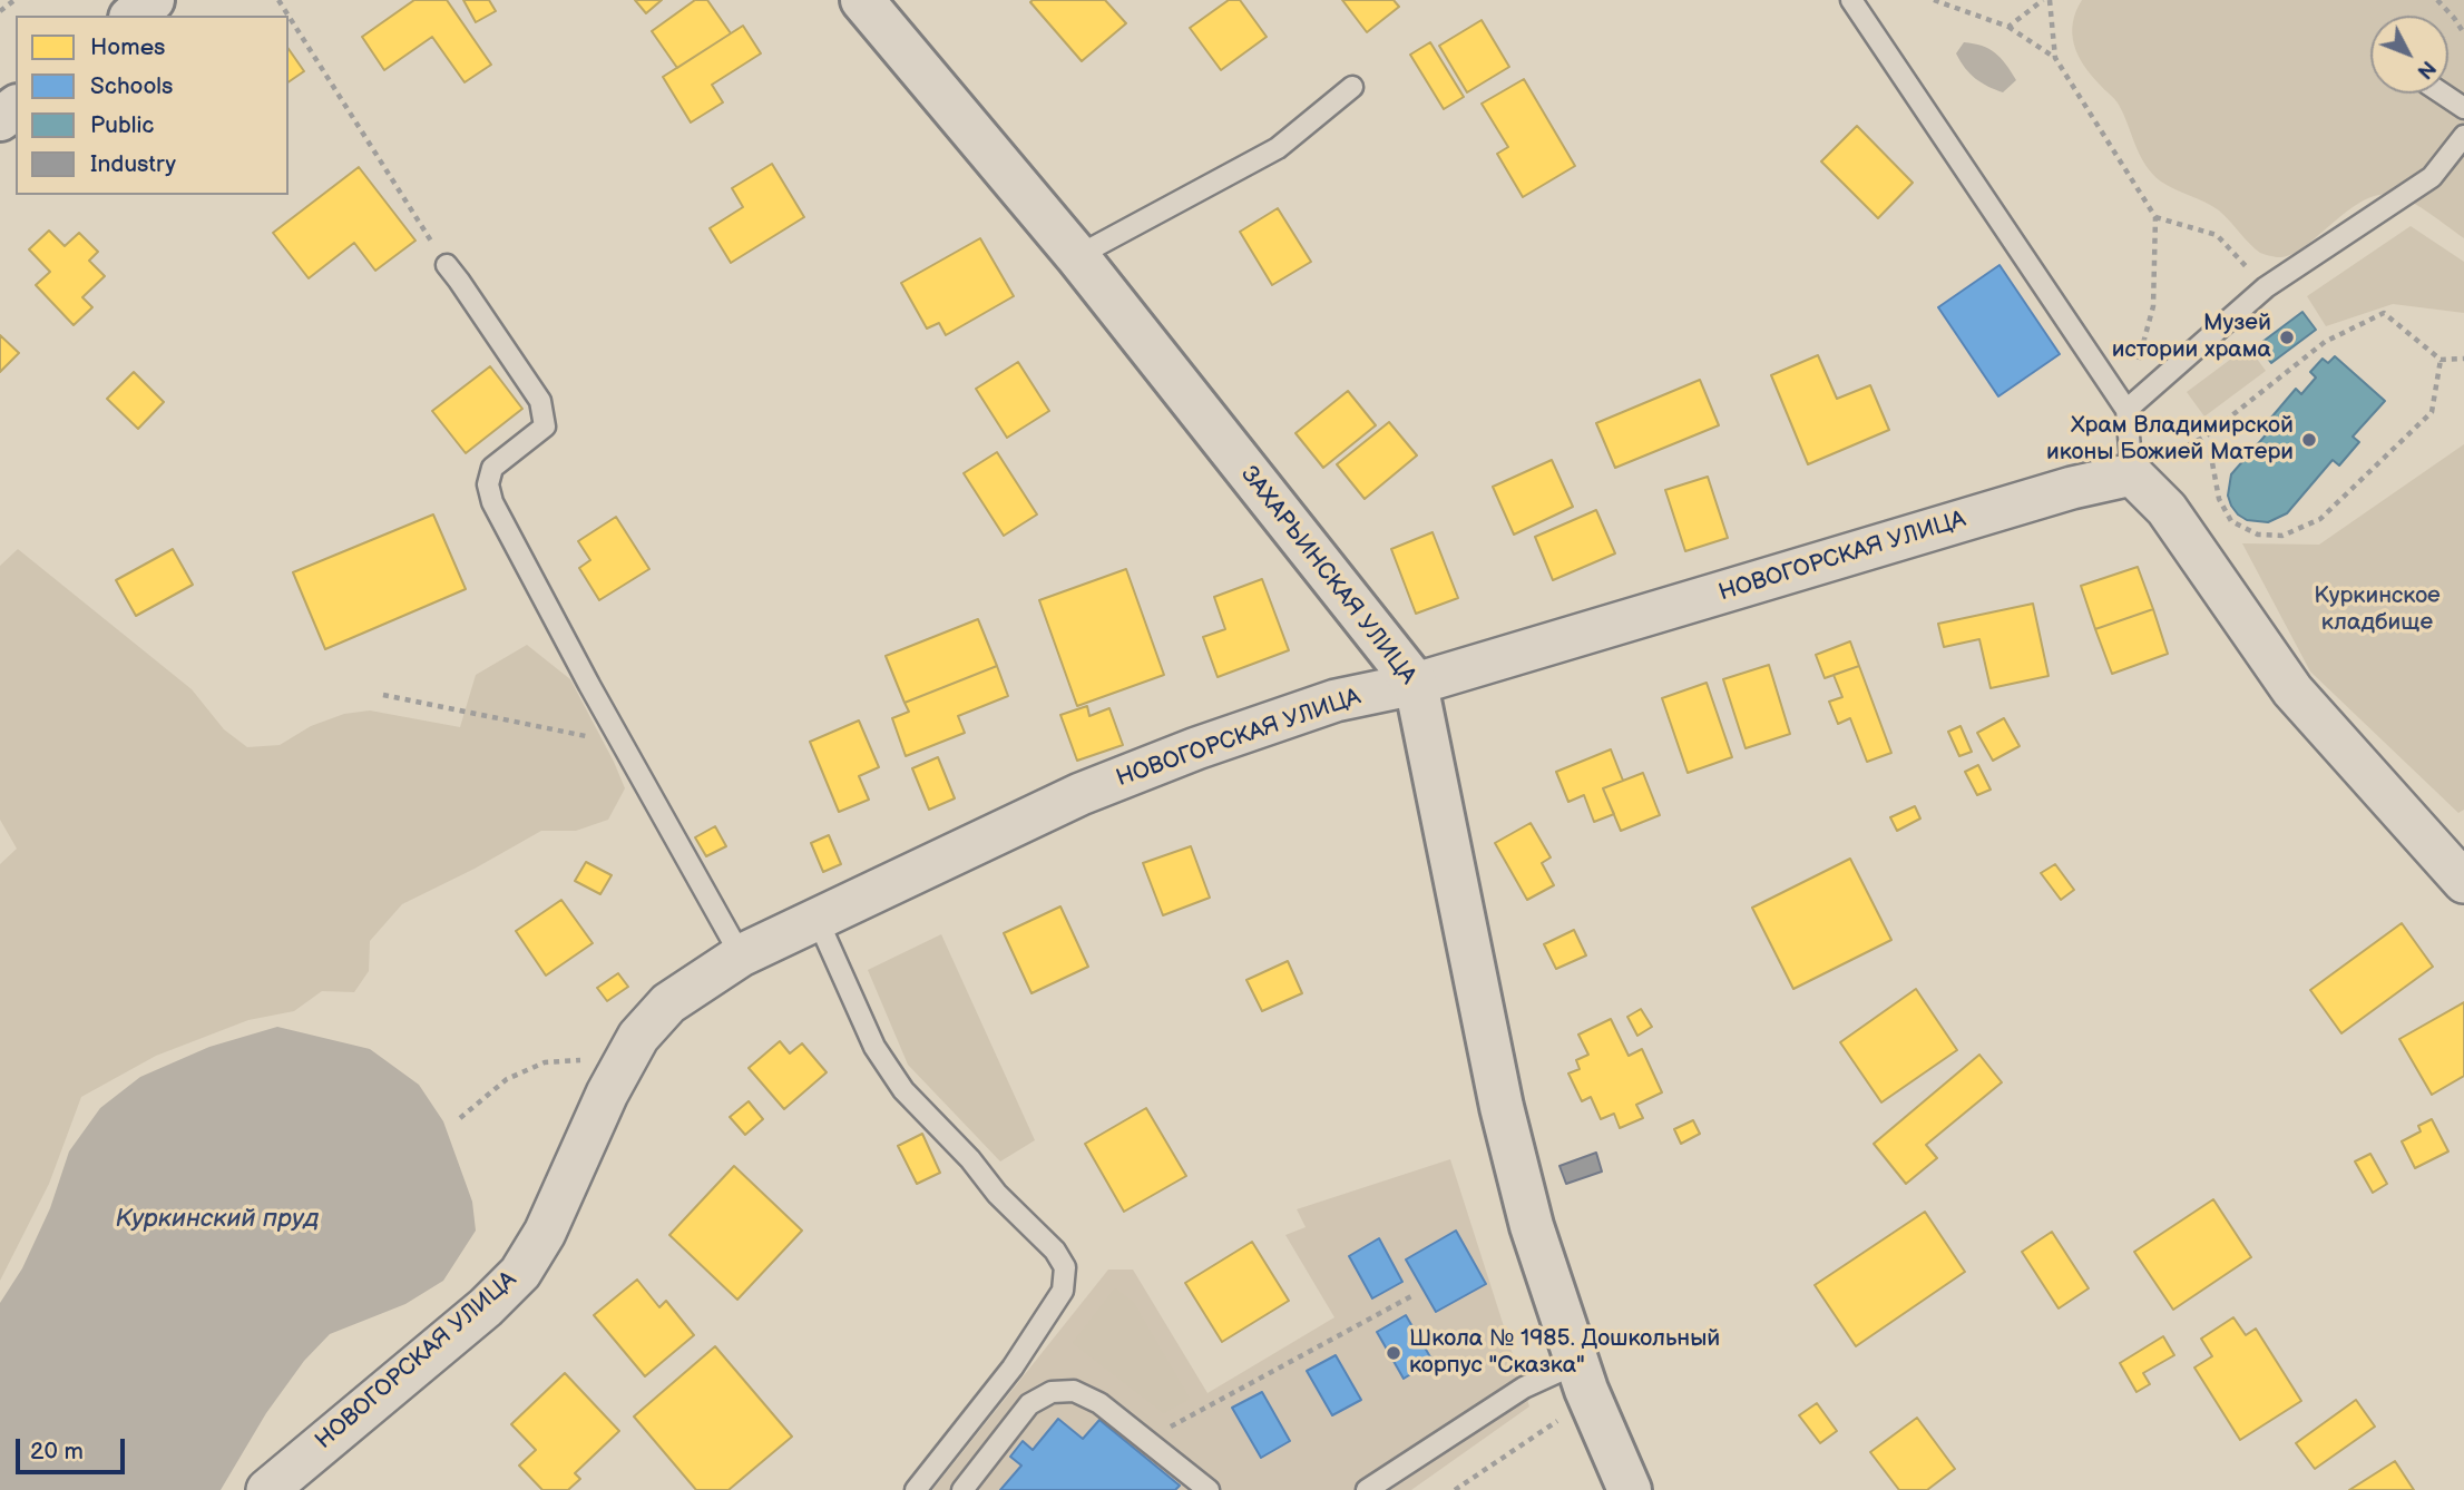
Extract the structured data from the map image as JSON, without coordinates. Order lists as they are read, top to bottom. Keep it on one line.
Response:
{"streets":{"street":["НОВОГОРСКАЯ УЛИЦА","ЗАХАРЬИНСКАЯ УЛИЦА"]},"crossings":[["НОВОГОРСКАЯ УЛИЦА","ЗАХАРЬИНСКАЯ УЛИЦА"]],"water":["Куркинский пруд"],"parks":["Куркинское кладбище"],"places":["Музей истории храма","Храм Владимирской иконы Божией Матери","Школа № 1985. Дошкольный корпус \"Сказка\""],"legend":["Homes","Schools","Public","Industry"],"scale_bar":"20 m","north":"bottom right"}
